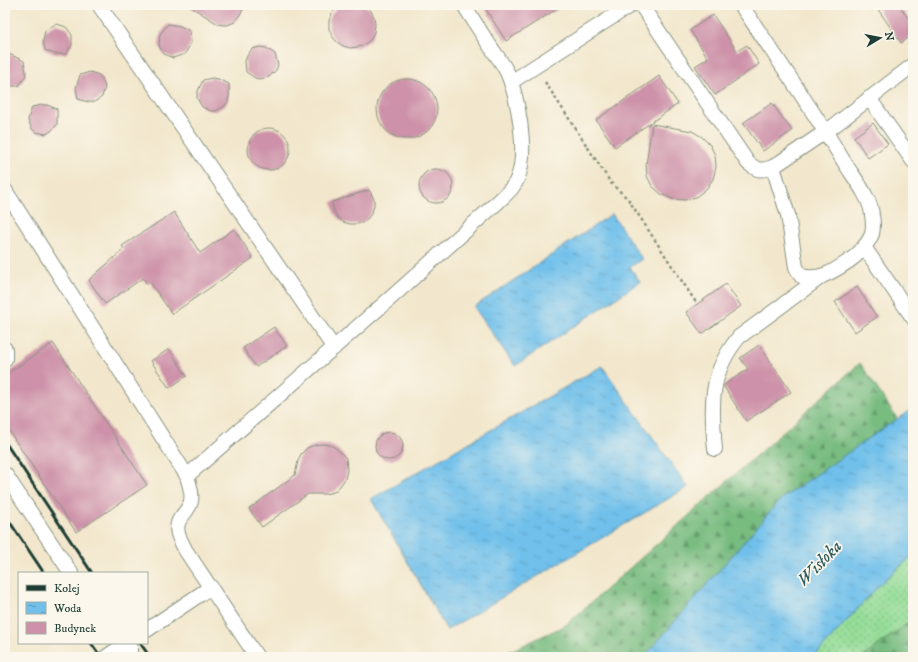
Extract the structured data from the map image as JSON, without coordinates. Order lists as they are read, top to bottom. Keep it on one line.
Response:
{"water":["Wisłoka"],"legend":["Kolej","Woda","Budynek"],"north":"right"}
